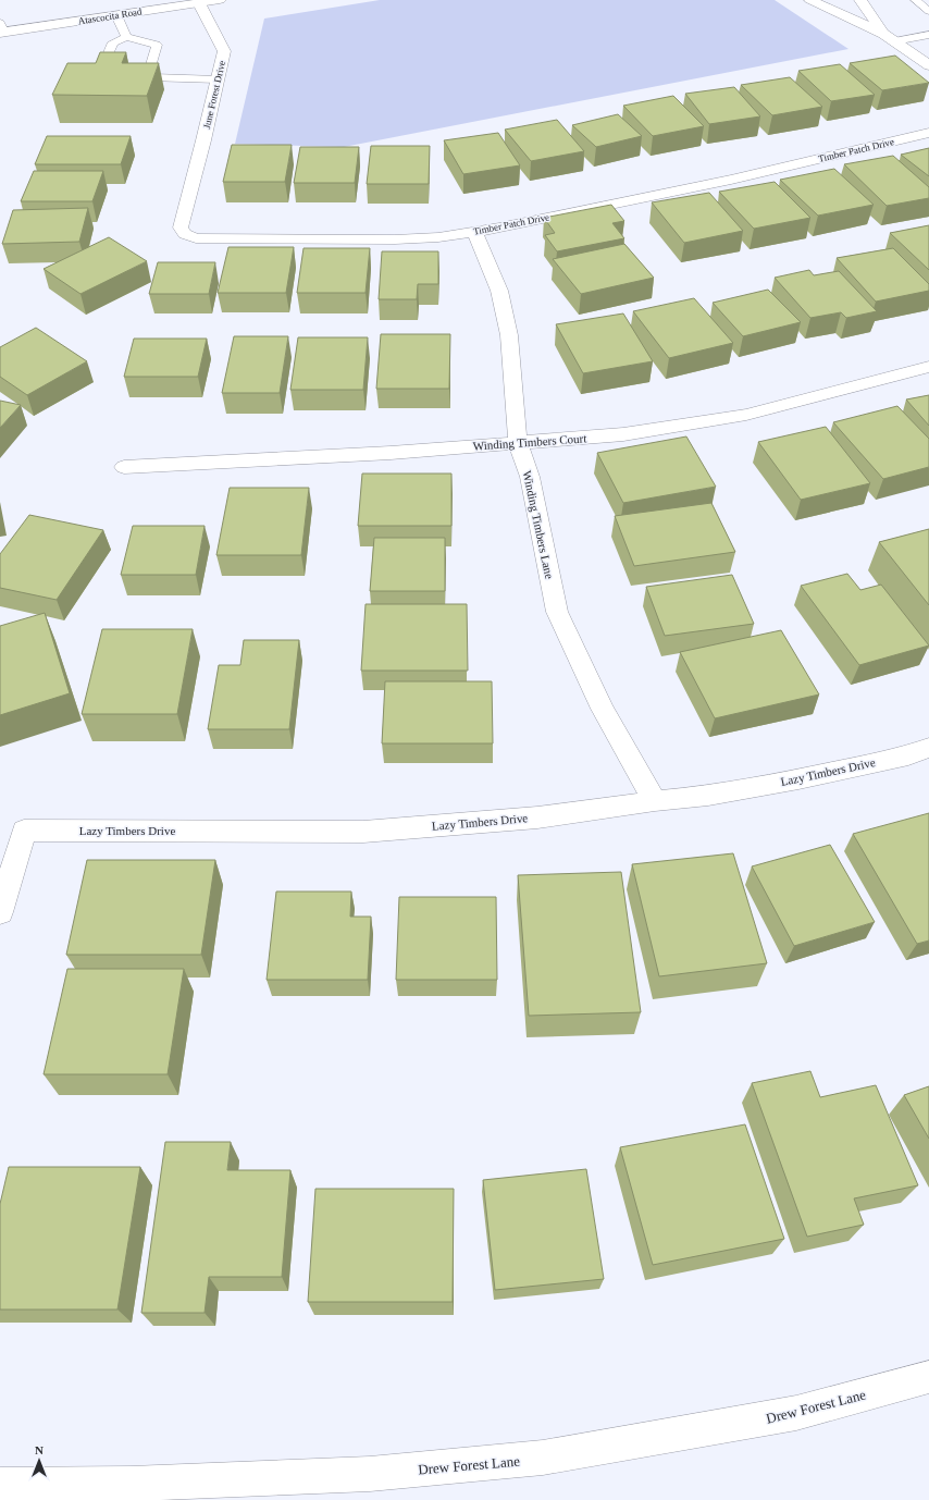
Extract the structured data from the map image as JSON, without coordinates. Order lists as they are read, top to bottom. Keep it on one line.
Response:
{"streets":{"street":["Atascocita Road","June Forest Drive","Timber Patch Drive","Winding Timbers Court","Winding Timbers Lane","Lazy Timbers Drive","Drew Forest Lane"]},"crossings":[["Atascocita Road","June Forest Drive"],["June Forest Drive","Timber Patch Drive"],["Timber Patch Drive","Winding Timbers Lane"],["Winding Timbers Court","Winding Timbers Lane"],["Winding Timbers Lane","Lazy Timbers Drive"]],"north":"top"}
